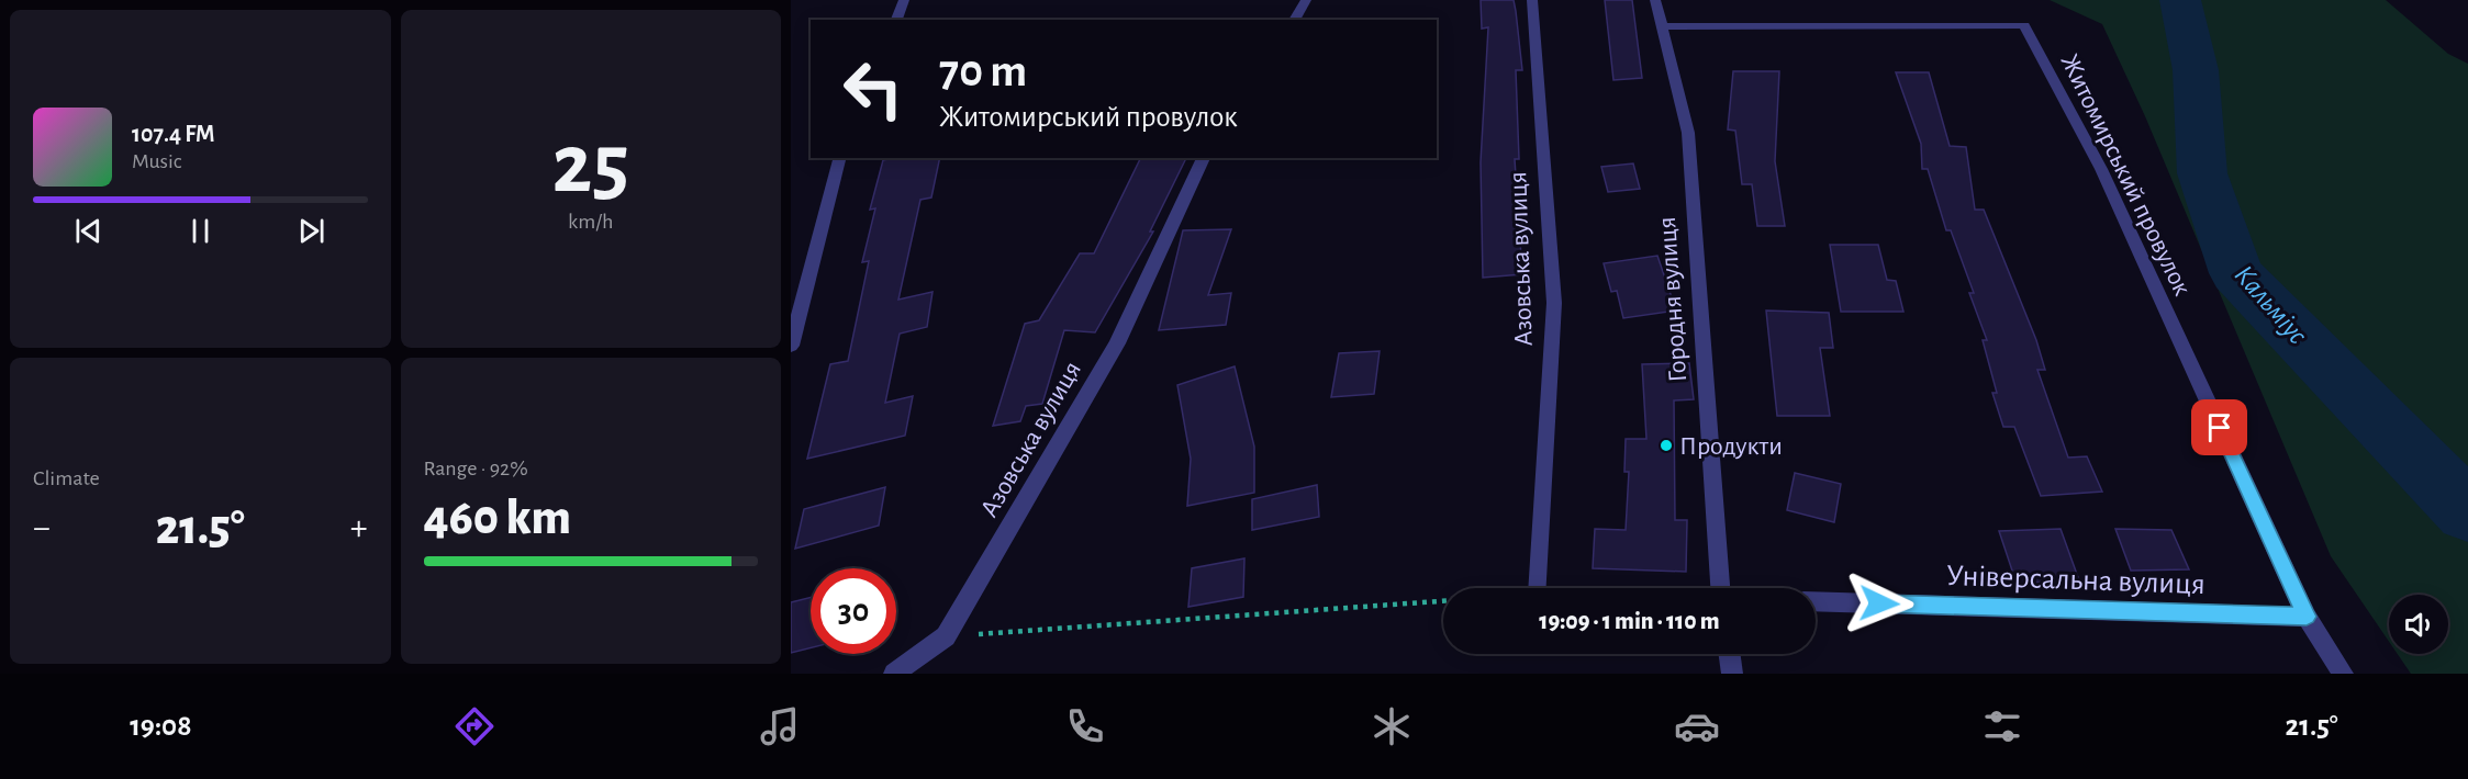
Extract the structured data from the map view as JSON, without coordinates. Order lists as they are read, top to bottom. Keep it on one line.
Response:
{"streets":{"street":["Житомирський провулок","Азовська вулиця","Городня вулиця","Універсальна вулиця"]},"crossings":[["Житомирський провулок","Городня вулиця"],["Житомирський провулок","Універсальна вулиця"]],"water":["Кальміус"],"places":["Продукти"],"page":{"tile":[["25","km/h"],"Climate",["Range · 92%","460 km"]],"turn":["70 m","Житомирський провулок"],"song":["107.4 FM","Music"],"heat":["−","21.5°","+"],"limit":"30","trip":"19:09 · 1 min · 110 m","tabs":["19:08","21.5°"]}}
